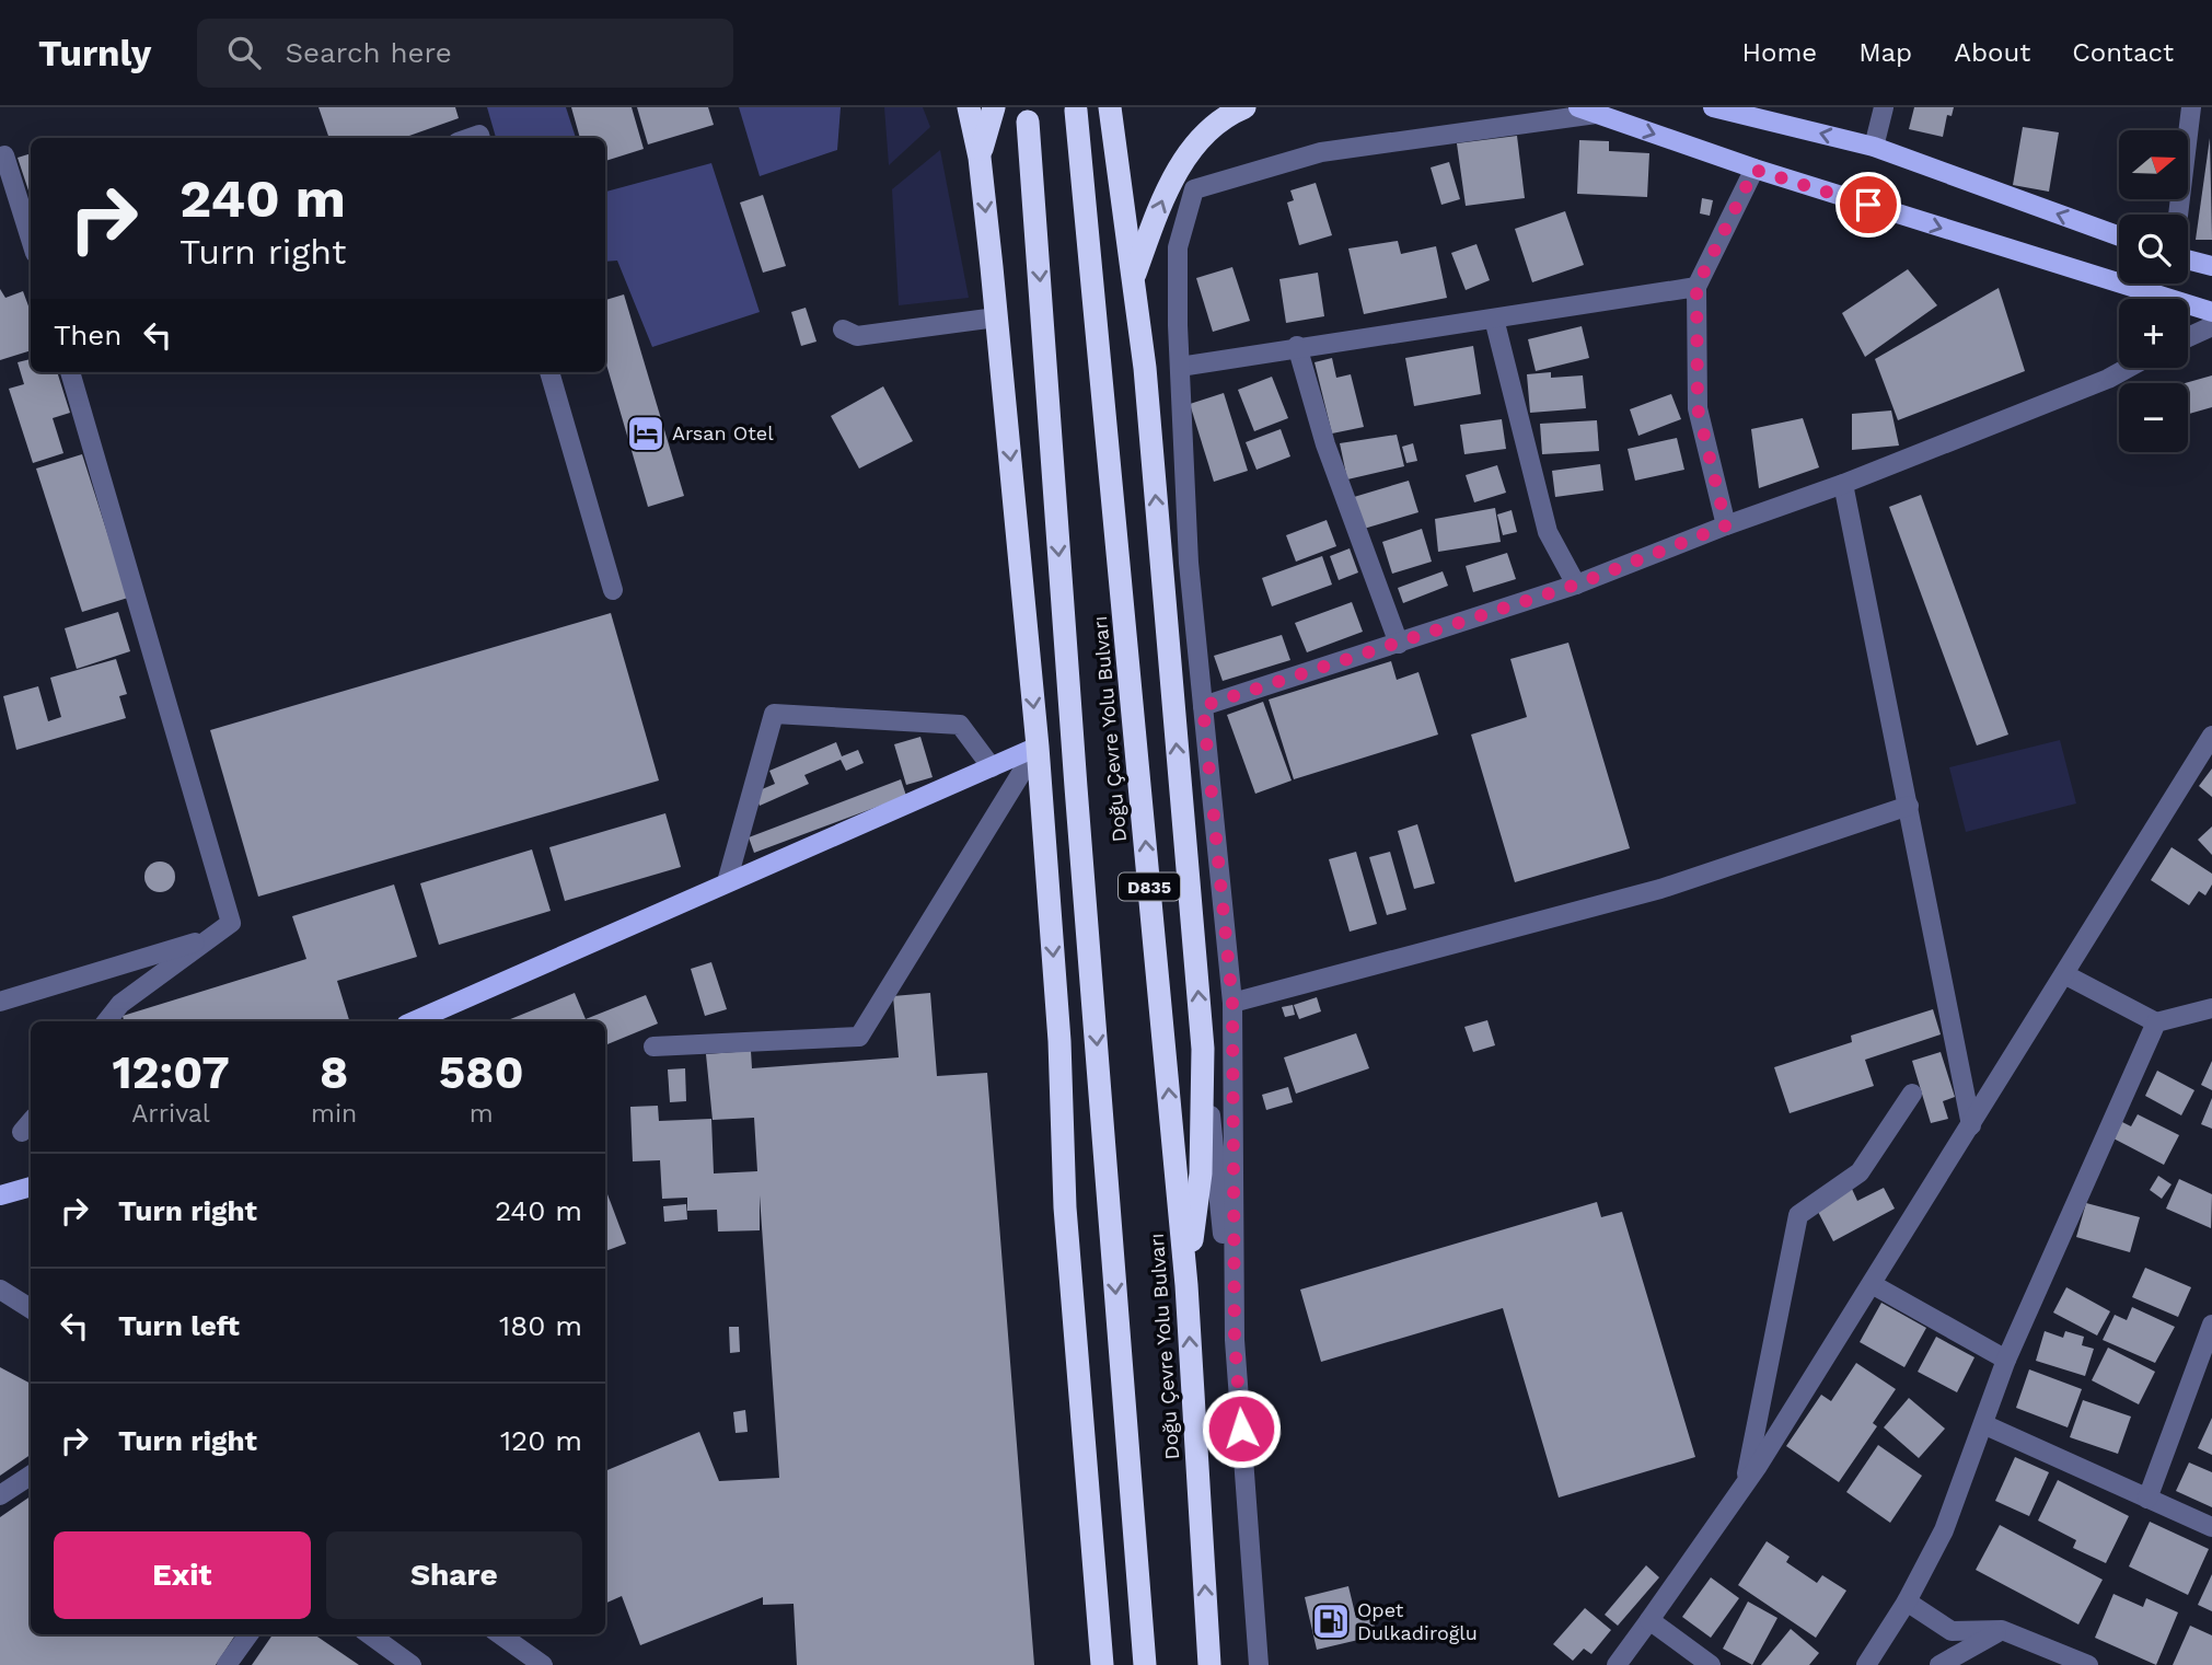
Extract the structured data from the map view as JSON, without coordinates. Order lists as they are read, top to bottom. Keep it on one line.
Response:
{"streets":{"highway":["Doğu Çevre Yolu Bulvarı","D835"]},"places":{"hotel":["Arsan Otel"],"fuel station":["Opet Dulkadiroğlu"]},"north":"right","page":{"header":"Turnly","search":"Search here","nav":["Home","Map","About","Contact"],"map_buttons":["+","−"],"turn":["240 m","Turn right"],"then":"Then","eta":["12:07","Arrival","8","min","580","m"],"list":[{"name":"Turn right","value":"240 m"},{"name":"Turn left","value":"180 m"},{"name":"Turn right","value":"120 m"}],"buttons":["Exit","Share"]}}
